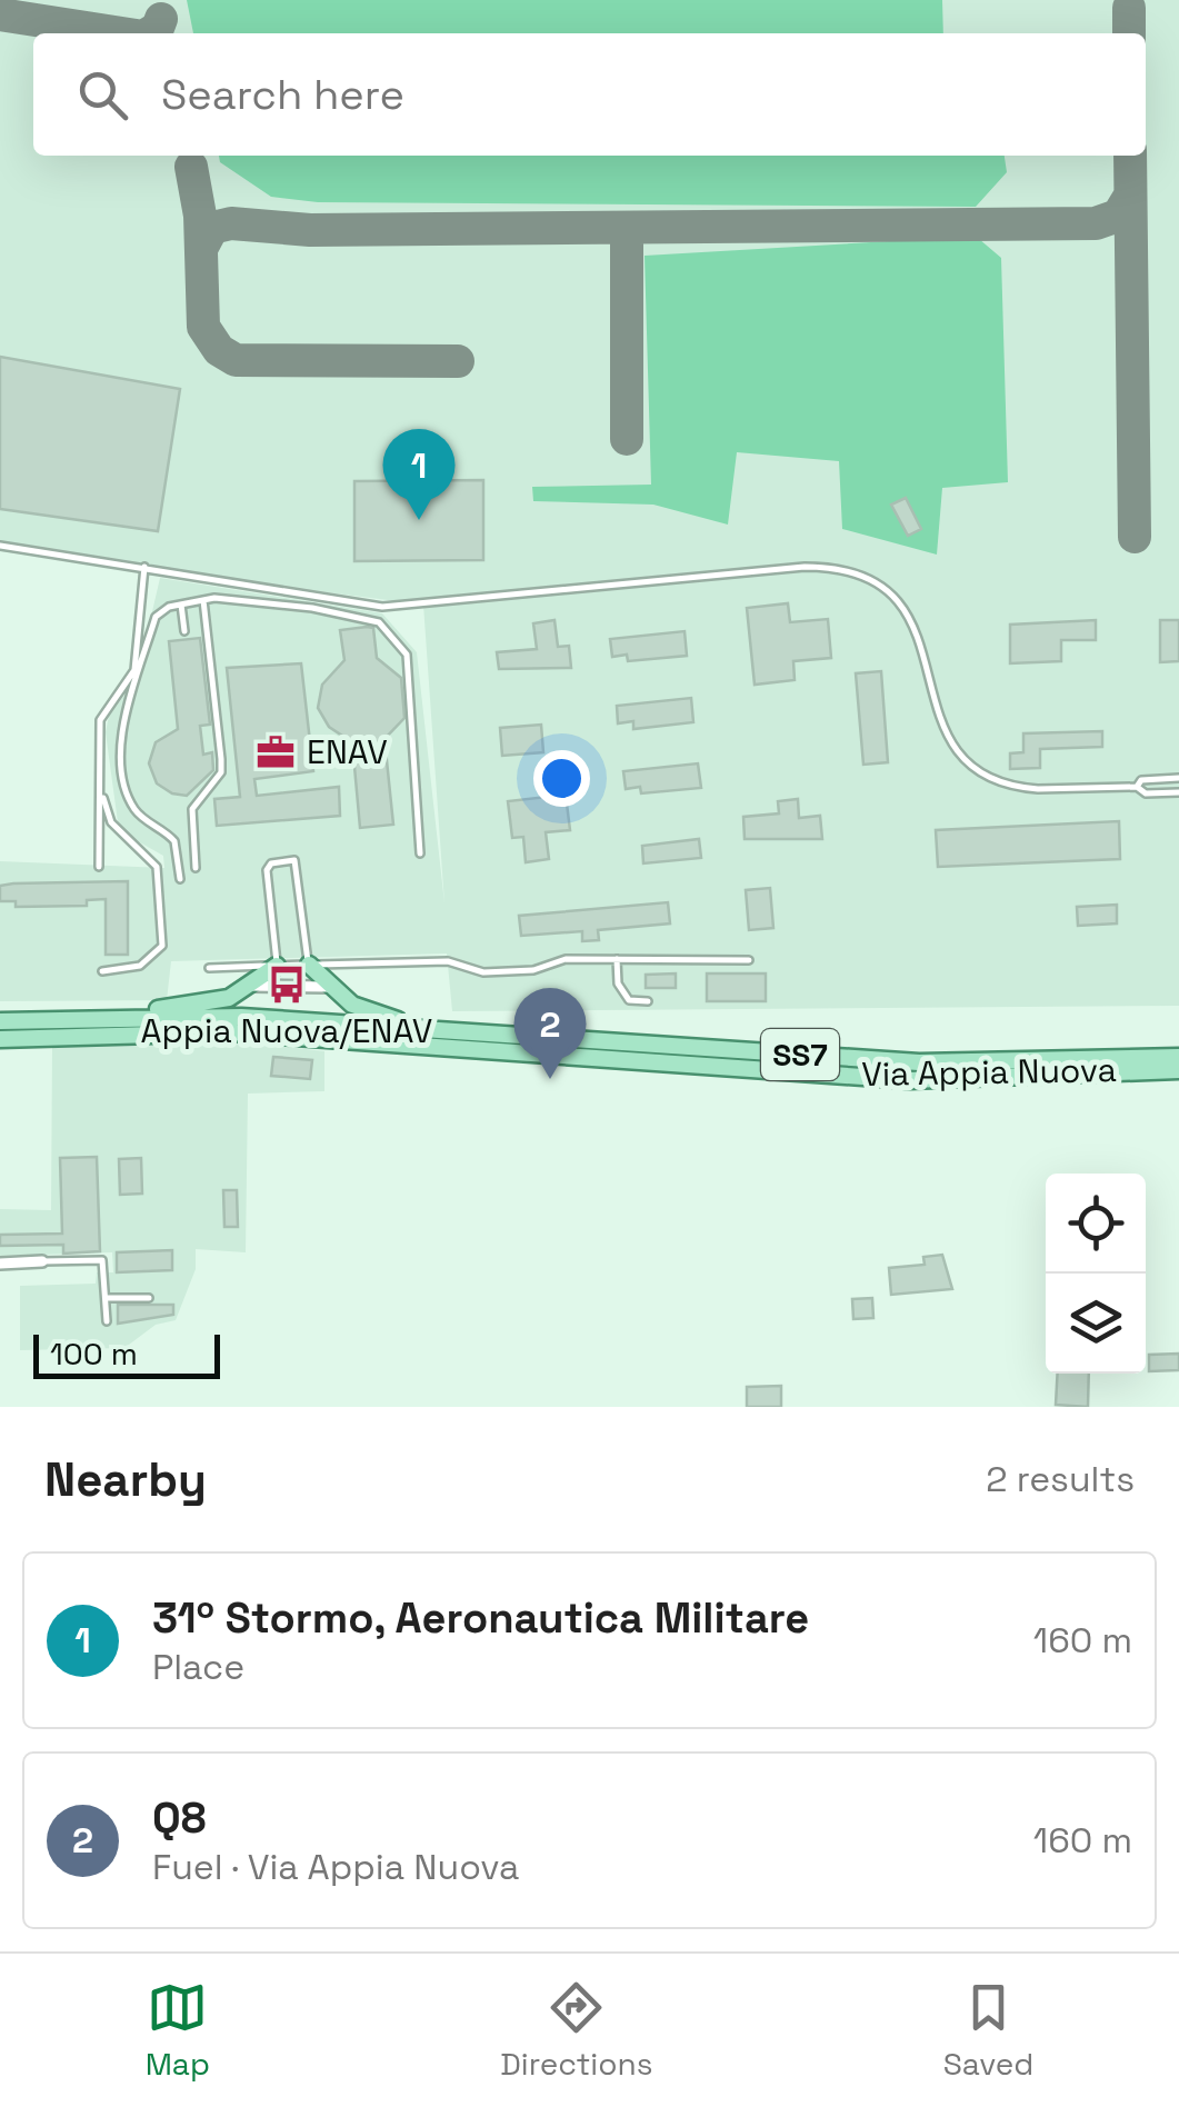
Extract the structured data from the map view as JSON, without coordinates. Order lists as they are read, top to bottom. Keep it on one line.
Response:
{"streets":{"main road":["SS7","Via Appia Nuova"]},"places":{"office":["ENAV"],"bus stop":["Appia Nuova/ENAV"]},"scale_bar":"100 m","page":{"search":"Search here","pins":["1","2"],"scale":"100 m","heading":["Nearby","2 results"],"list":[{"mark":"1","name":"31º Stormo, Aeronautica Militare","note":"Place","value":"160 m"},{"mark":"2","name":"Q8","note":"Fuel · Via Appia Nuova","value":"160 m"}],"nav":["Map","Directions","Saved"]}}
